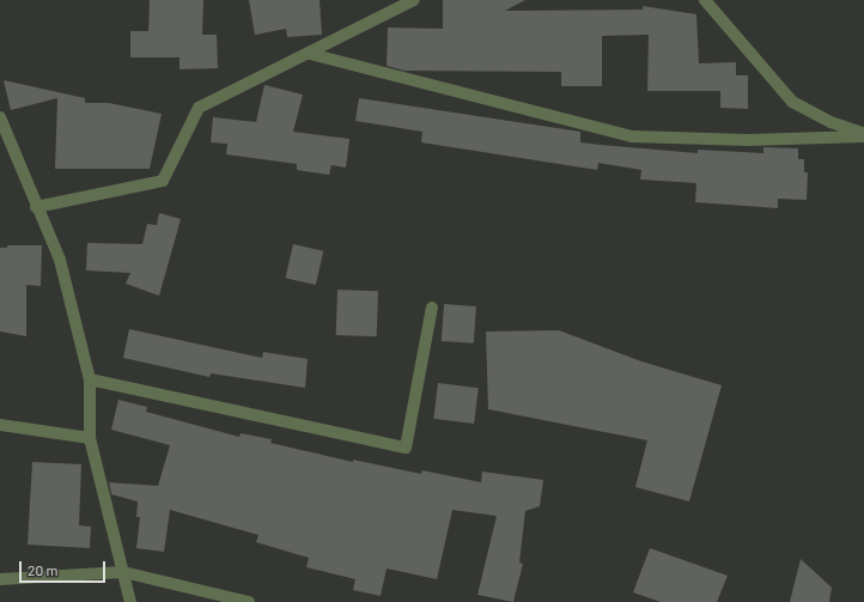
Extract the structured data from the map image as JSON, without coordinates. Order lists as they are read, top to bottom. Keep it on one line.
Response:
{"scale_bar":"20 m"}
